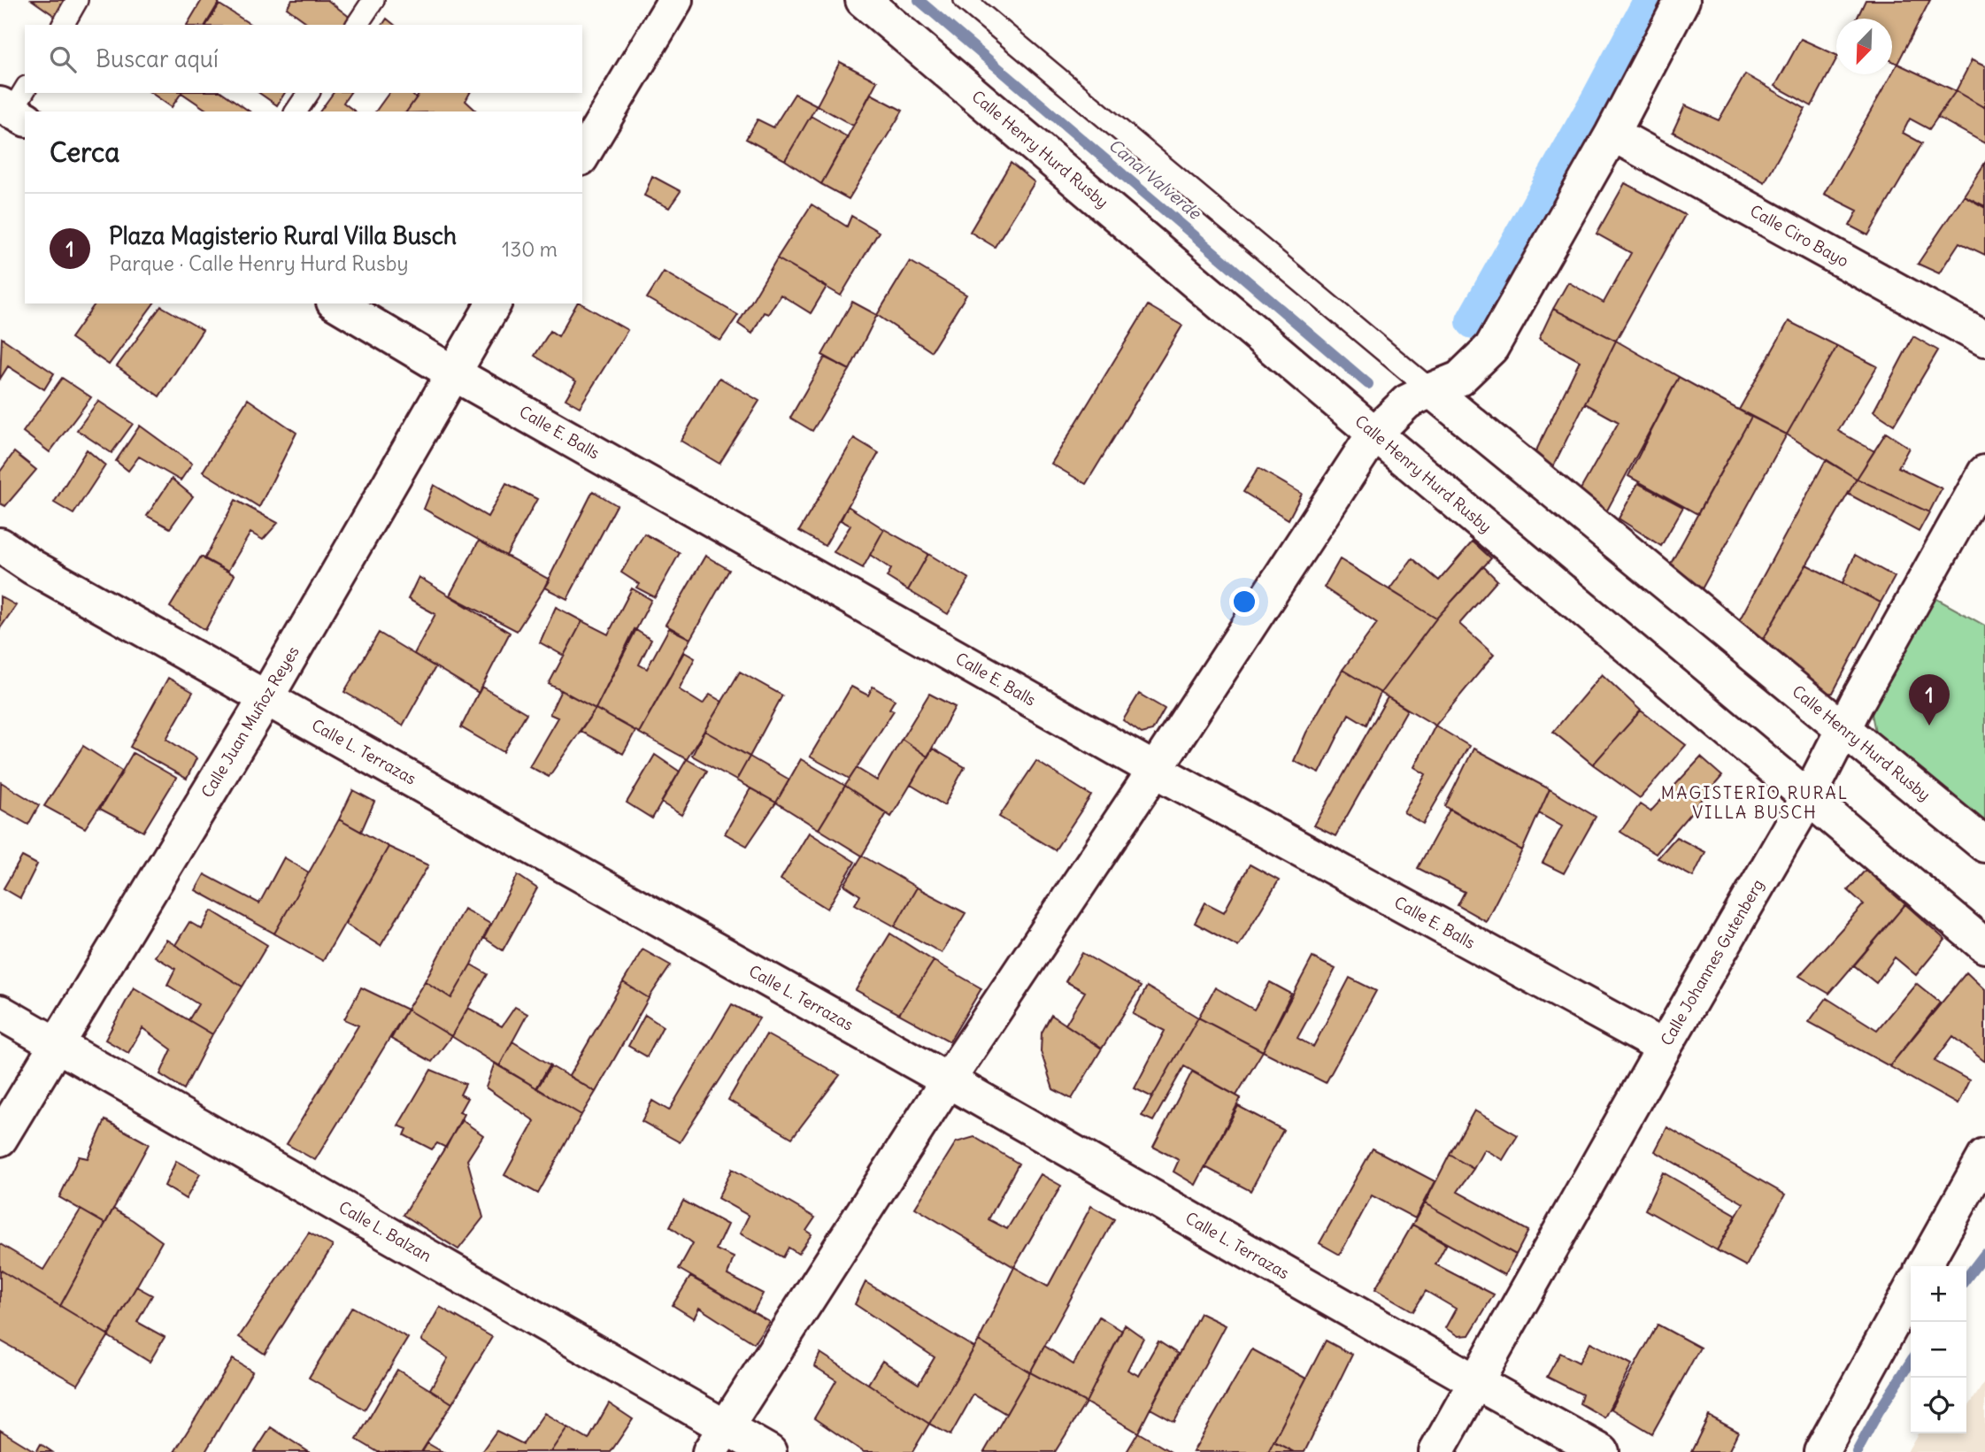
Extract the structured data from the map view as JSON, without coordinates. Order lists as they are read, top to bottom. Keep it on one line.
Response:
{"streets":{"street":["Calle Henry Hurd Rusby","Calle Ciro Bayo","Calle E. Balls","Calle Juan Muñoz Reyes","Calle L. Terrazas","Calle Johannes Gutenberg","Calle L. Balzan"]},"crossings":[["Calle Henry Hurd Rusby","Calle Johannes Gutenberg"],["Calle E. Balls","Calle Juan Muñoz Reyes"],["Calle E. Balls","Calle Johannes Gutenberg"],["Calle Juan Muñoz Reyes","Calle L. Terrazas"],["Calle Juan Muñoz Reyes","Calle L. Balzan"],["Calle L. Terrazas","Calle Johannes Gutenberg"]],"districts":["MAGISTERIO RURAL VILLA BUSCH"],"water":["Canal Valverde"],"north":"bottom left","page":{"search":"Buscar aquí","heading":"Cerca","list":[{"mark":"1","name":"Plaza Magisterio Rural Villa Busch","note":"Parque · Calle Henry Hurd Rusby","value":"130 m"}],"pins":"1","map_buttons":["+","−"]}}
